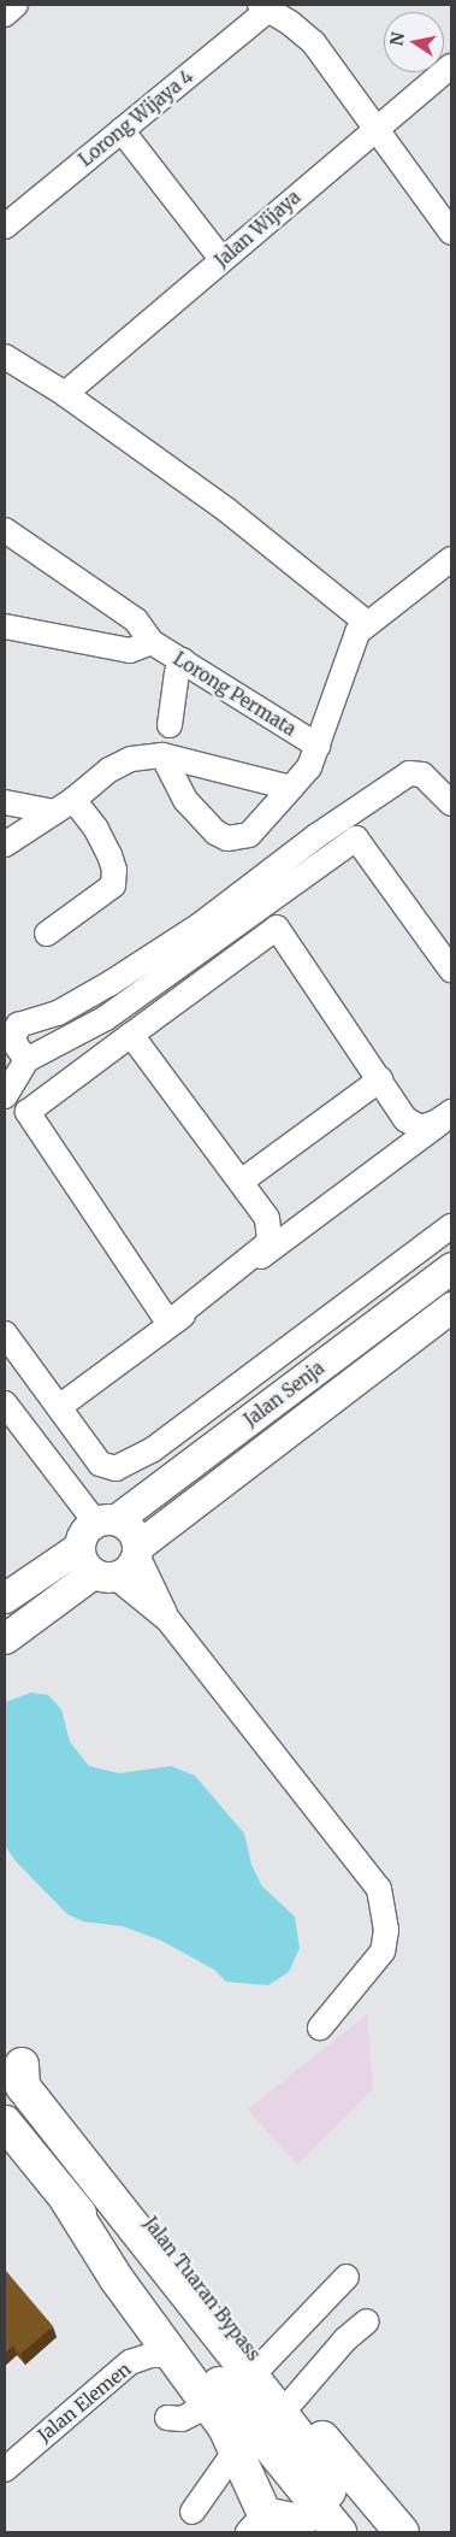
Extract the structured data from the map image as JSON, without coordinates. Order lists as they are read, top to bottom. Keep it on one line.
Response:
{"streets":{"highway":["Jalan Tuaran Bypass"],"main road":["Jalan Senja"],"street":["Lorong Wijaya 4","Jalan Wijaya","Lorong Permata","Jalan Elemen"]},"north":"left"}
